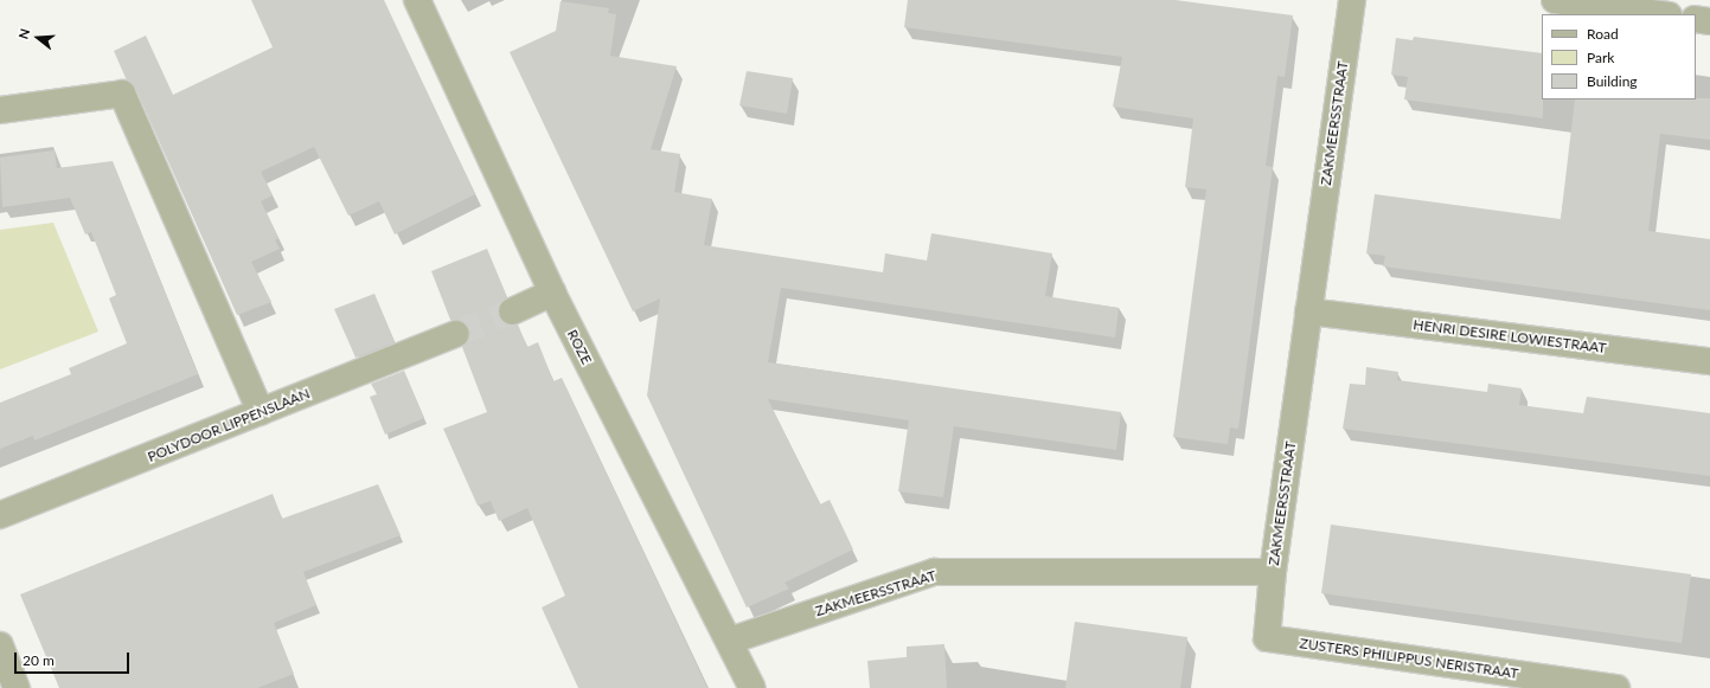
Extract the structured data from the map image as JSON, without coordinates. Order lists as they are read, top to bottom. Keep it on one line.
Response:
{"streets":{"street":["ZAKMEERSSTRAAT","HENRI DESIRE LOWIESTRAAT","ROZE","POLYDOOR LIPPENSLAAN","ZUSTERS PHILIPPUS NERISTRAAT"]},"crossings":[["ZAKMEERSSTRAAT","HENRI DESIRE LOWIESTRAAT"],["ZAKMEERSSTRAAT","ROZE"],["ZAKMEERSSTRAAT","ZUSTERS PHILIPPUS NERISTRAAT"]],"legend":["Road","Park","Building"],"scale_bar":"20 m","north":"left"}
